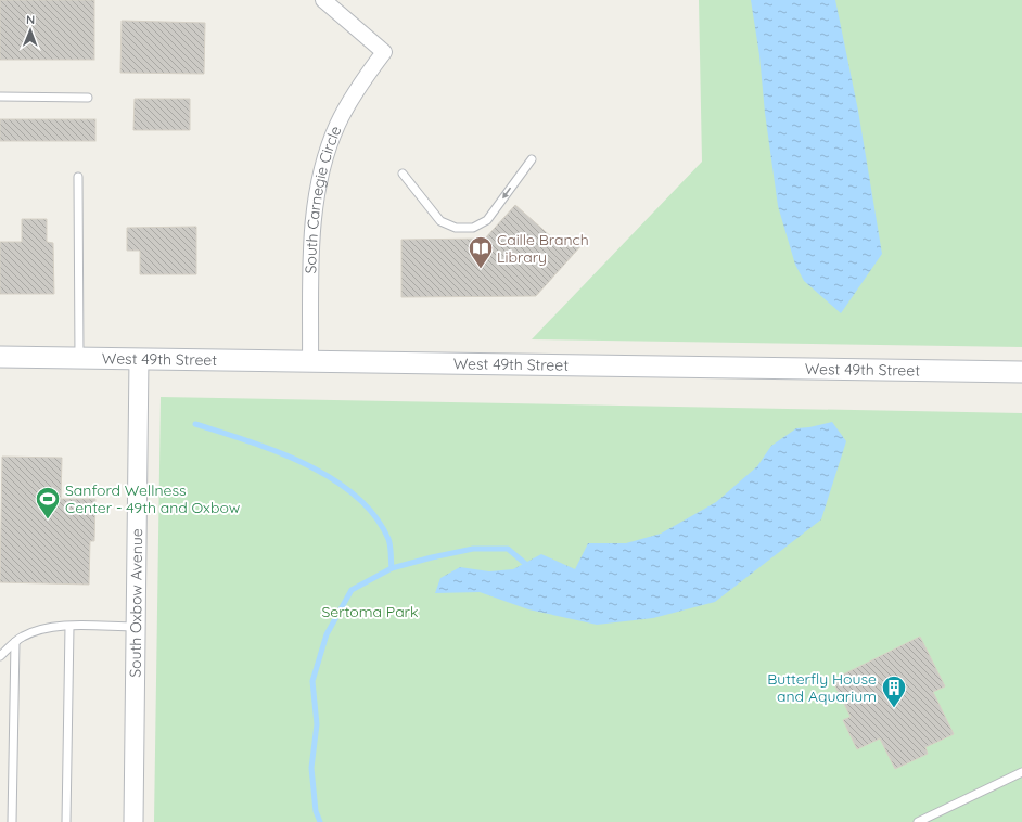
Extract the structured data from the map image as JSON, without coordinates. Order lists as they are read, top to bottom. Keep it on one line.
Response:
{"streets":{"main road":["West 49th Street"],"street":["South Carnegie Circle","South Oxbow Avenue"]},"crossings":[["South Carnegie Circle","West 49th Street"],["West 49th Street","South Oxbow Avenue"]],"parks":["Sertoma Park"],"places":{"library":["Caille Branch Library"],"sports":["Sanford Wellness Center - 49th and Oxbow"],"building":["Butterfly House and Aquarium"]},"north":"top"}
